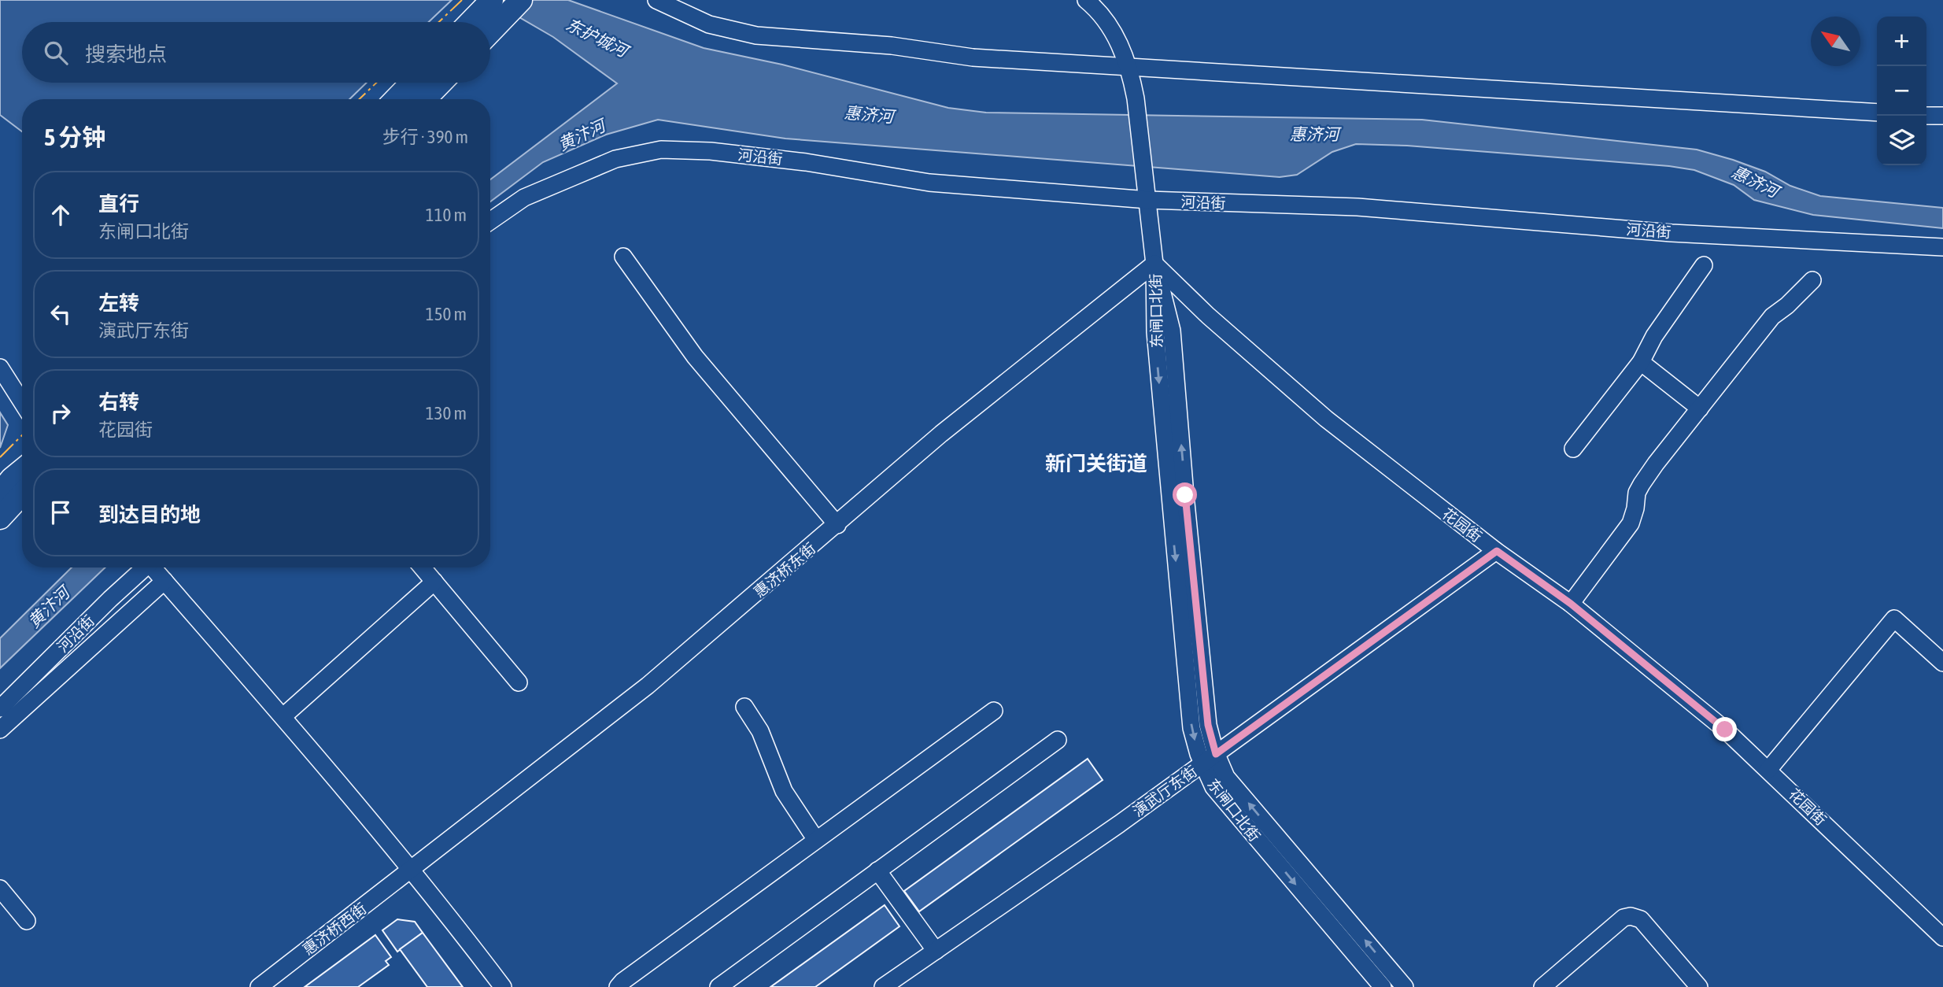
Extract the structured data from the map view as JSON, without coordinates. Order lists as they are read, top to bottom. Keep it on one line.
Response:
{"streets":{"street":["河沿街","东闸口北街","花园街","惠济桥东街","演武厅东街","惠济桥西街"]},"crossings":[["东闸口北街","花园街"],["东闸口北街","惠济桥东街"],["东闸口北街","演武厅东街"],["花园街","惠济桥东街"],["花园街","演武厅东街"],["惠济桥东街","惠济桥西街"]],"districts":["新门关街道"],"water":["东护城河","惠济河","黄汴河"],"north":"top left","page":{"map_buttons":["+","−"],"search":"搜索地点","heading":["5 分钟","步行 · 390 m"],"list":[["直行","东闸口北街","110 m"],["左转","演武厅东街","150 m"],["右转","花园街","130 m"],"到达目的地"]}}
